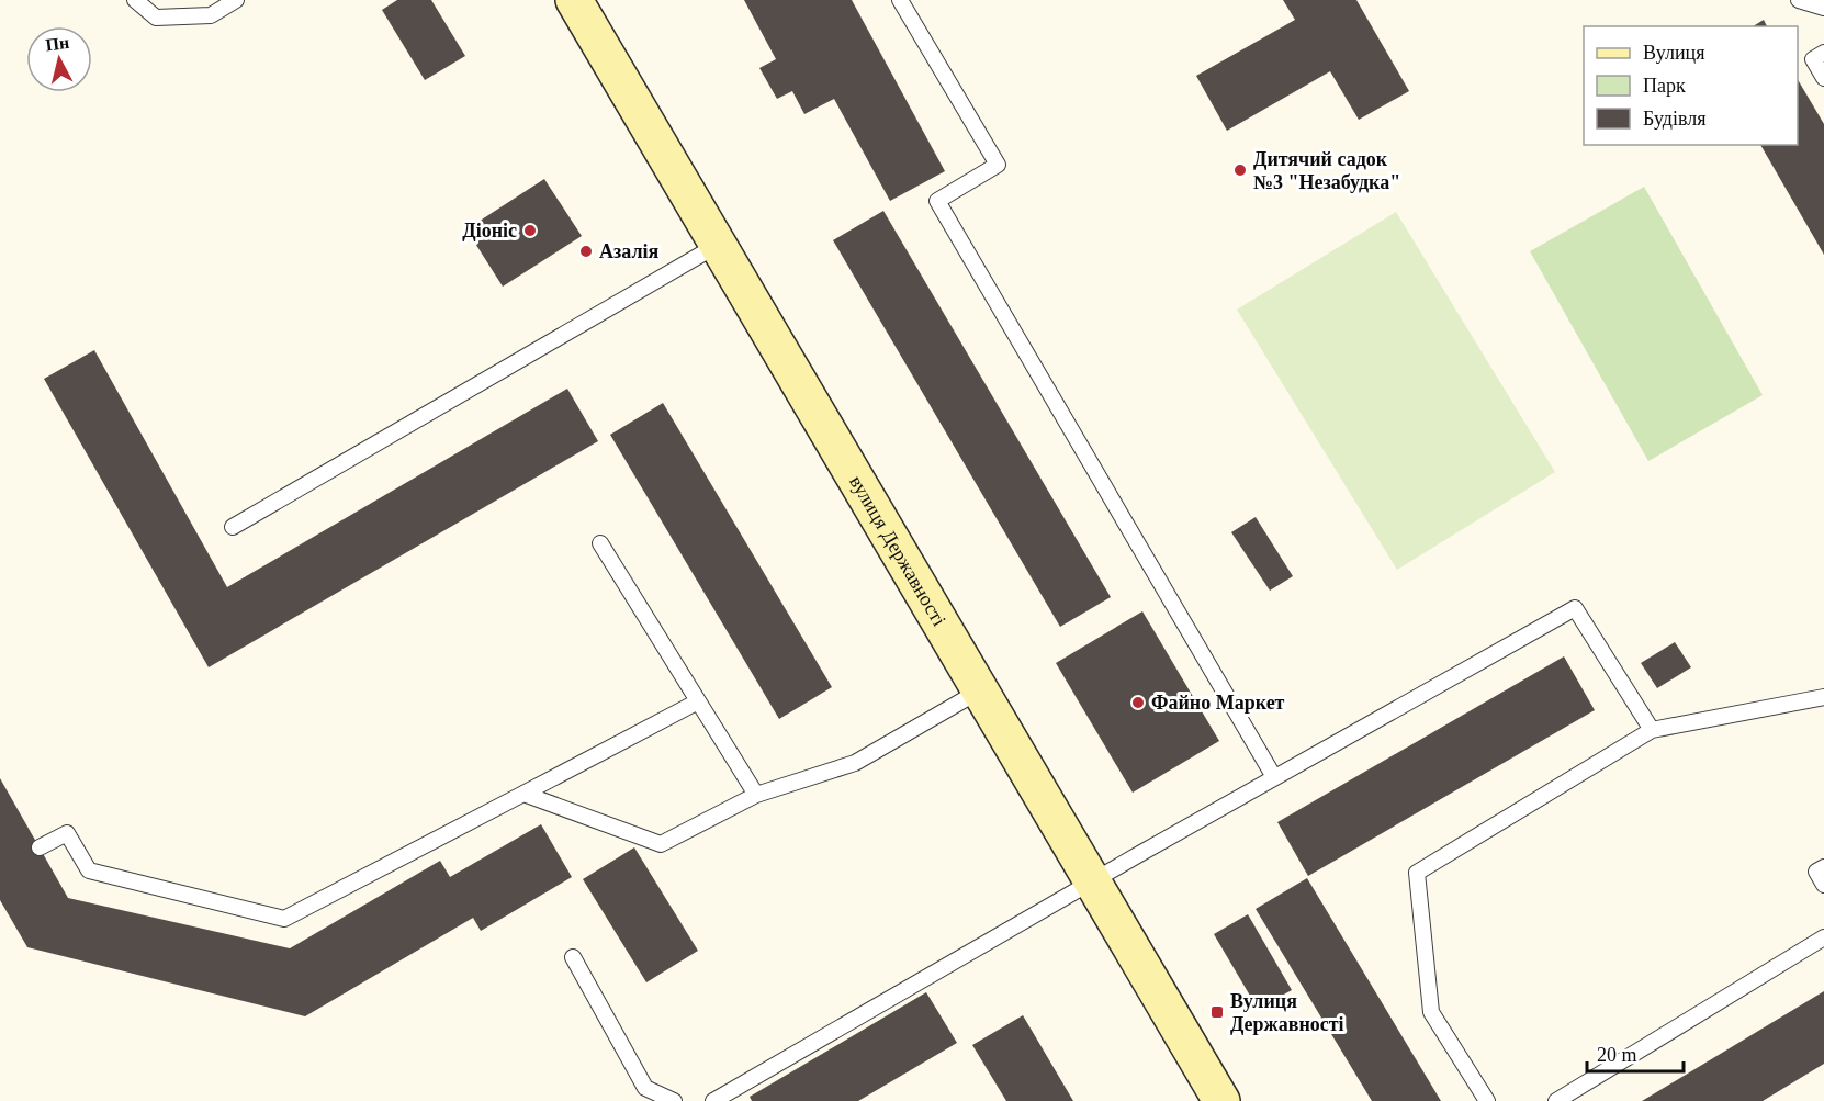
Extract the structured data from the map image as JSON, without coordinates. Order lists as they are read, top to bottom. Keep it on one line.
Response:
{"streets":{"street":["вулиця Державності"]},"places":{"other":["Дитячий садок №3 \"Незабудка\"","Діоніс","Азалія","Файно Маркет"],"transit":["Вулиця Державності"]},"legend":["Вулиця","Парк","Будівля"],"scale_bar":"20 m","north":"top"}
